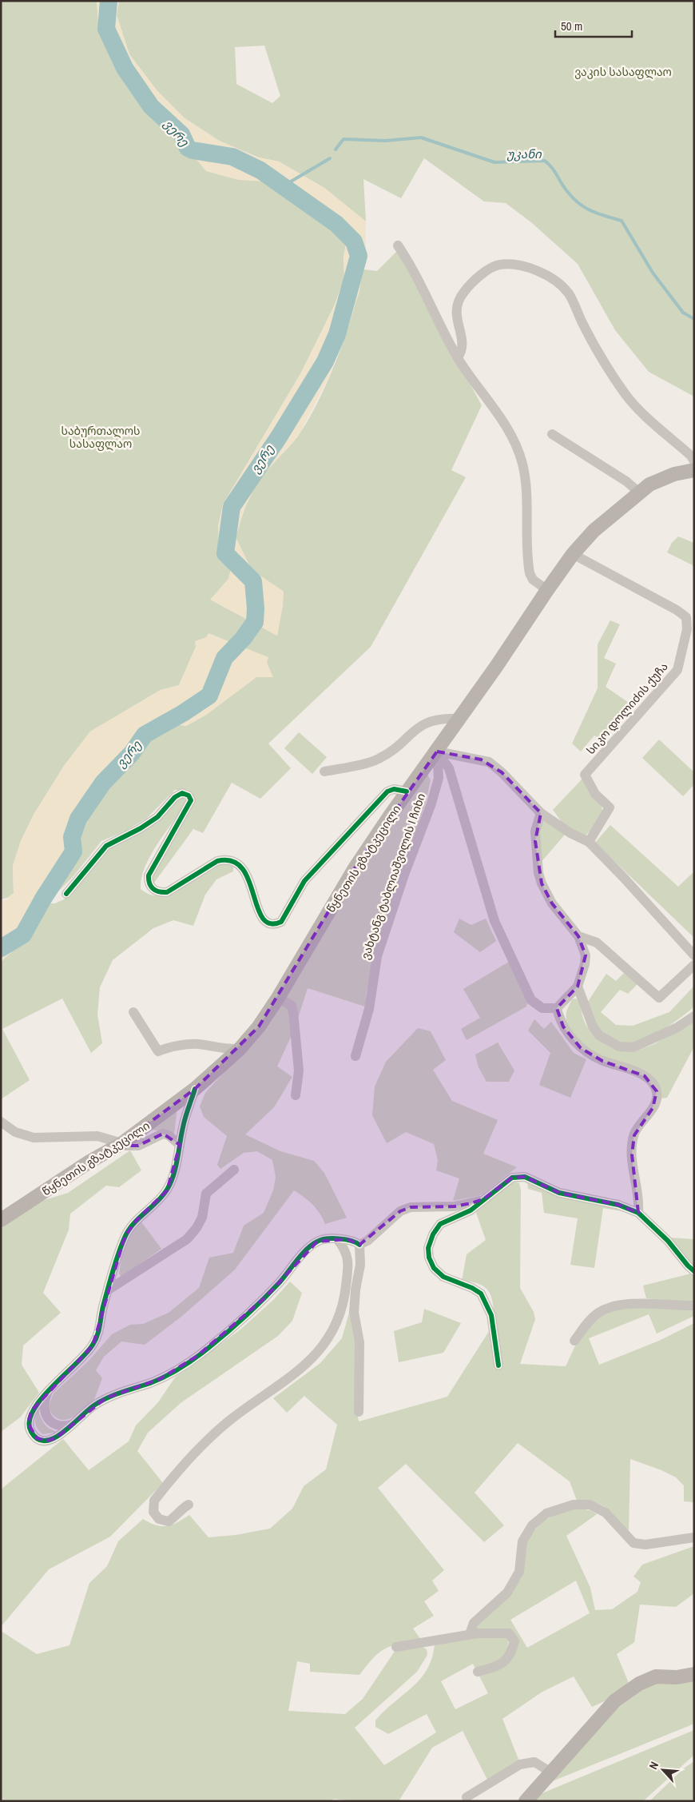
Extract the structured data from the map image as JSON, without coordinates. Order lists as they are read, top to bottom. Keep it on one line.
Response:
{"streets":{"main road":["წყნეთის გზატკეცილი"],"street":["სიკო დოლიძის ქუჩა","ვახტანგ ტაბლიაშვილის I ჩიხი"]},"crossings":[["სიკო დოლიძის ქუჩა","წყნეთის გზატკეცილი"],["წყნეთის გზატკეცილი","ვახტანგ ტაბლიაშვილის I ჩიხი"]],"water":["ვერე","უკანი"],"parks":["ვაკის სასაფლაო","საბურთალოს სასაფლაო"],"scale_bar":"50 m","north":"top left"}
